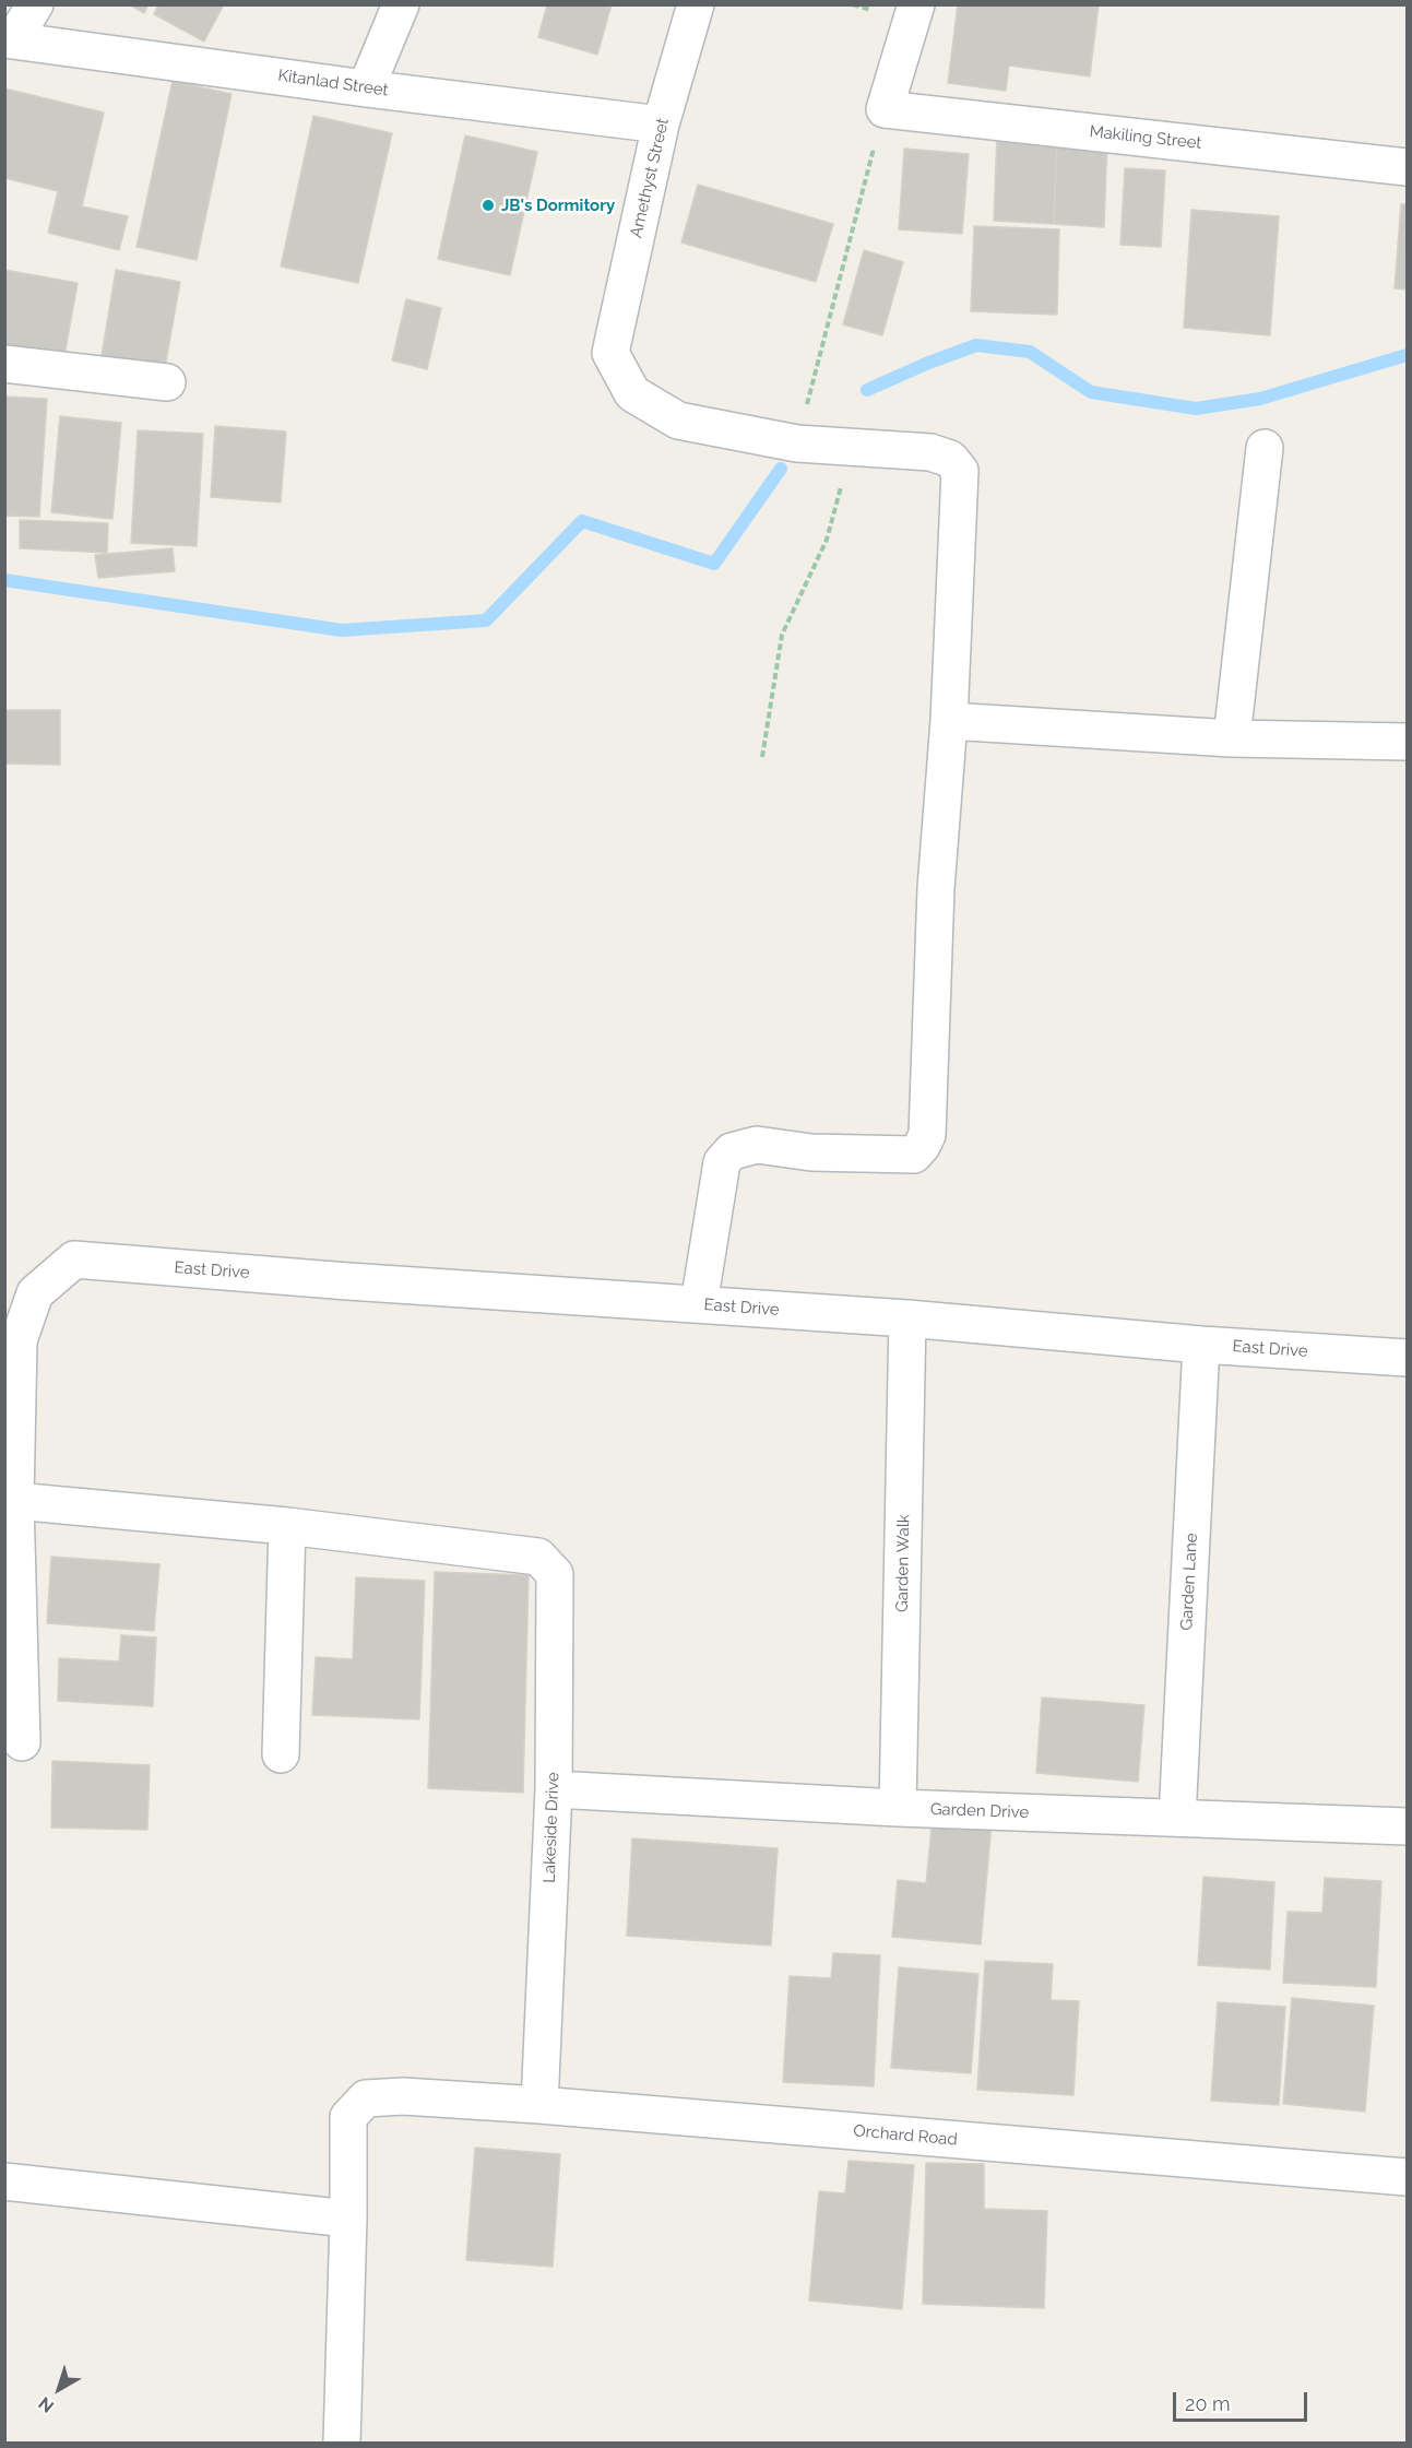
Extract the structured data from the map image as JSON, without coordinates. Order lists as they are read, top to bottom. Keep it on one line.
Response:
{"streets":{"street":["Kitanlad Street","Makiling Street","Amethyst Street","East Drive","Garden Walk","Garden Lane","Garden Drive","Lakeside Drive","Orchard Road"]},"crossings":[["Kitanlad Street","Amethyst Street"],["East Drive","Garden Walk"],["East Drive","Garden Lane"],["Garden Walk","Garden Drive"],["Garden Lane","Garden Drive"],["Garden Drive","Lakeside Drive"],["Lakeside Drive","Orchard Road"]],"places":["JB's Dormitory"],"scale_bar":"20 m","north":"bottom left"}
